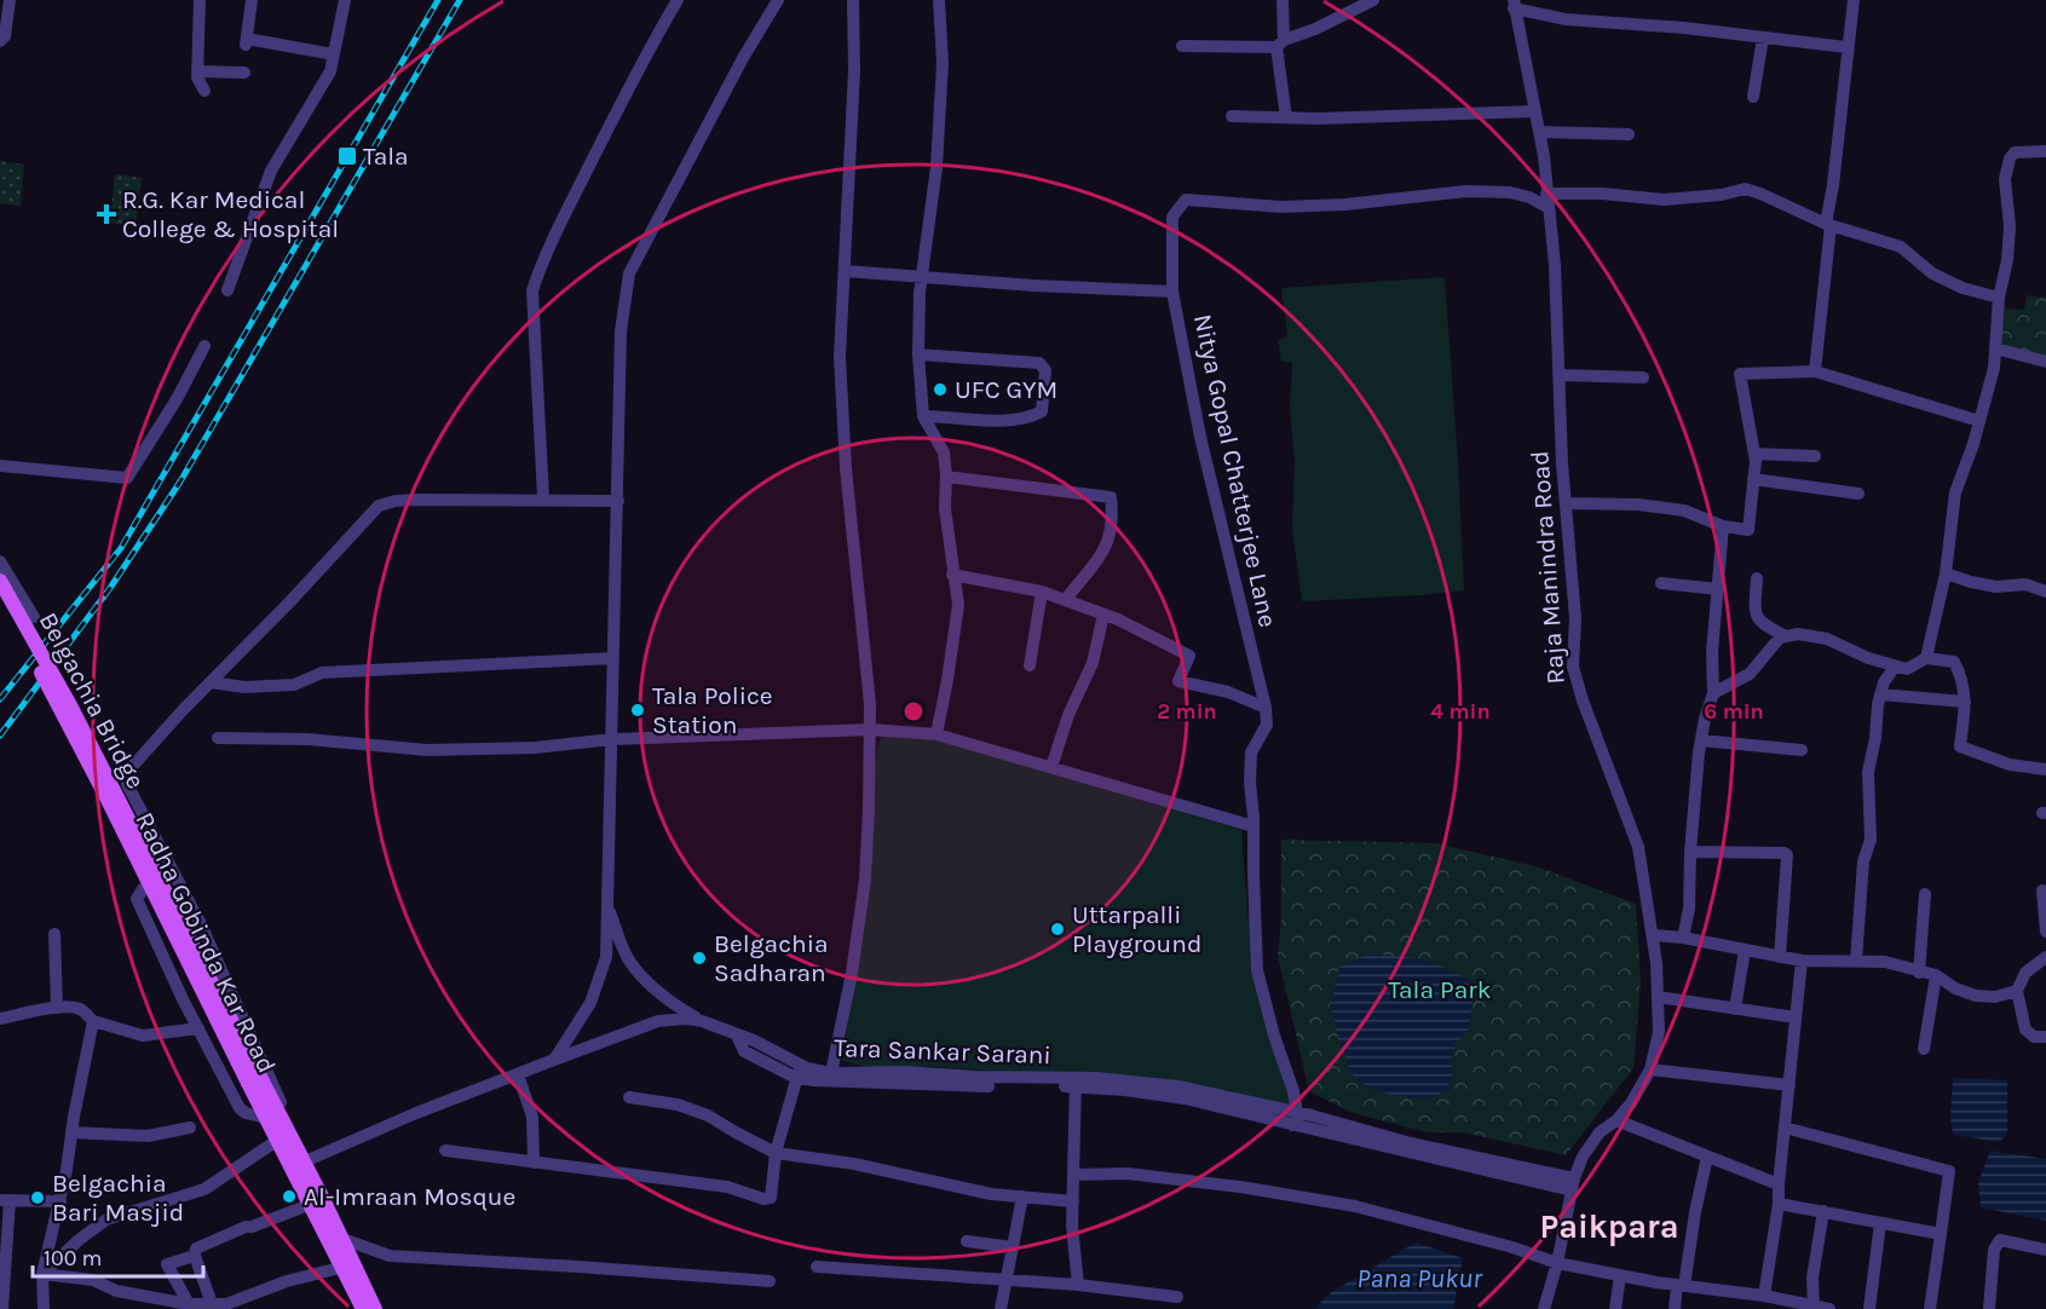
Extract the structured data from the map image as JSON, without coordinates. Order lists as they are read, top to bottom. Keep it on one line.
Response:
{"streets":{"main road":["Belgachia Bridge","Radha Gobinda Kar Road"],"street":["Nitya Gopal Chatterjee Lane","Raja Manindra Road","Tara Sankar Sarani"]},"crossings":[["Nitya Gopal Chatterjee Lane","Raja Manindra Road"],["Nitya Gopal Chatterjee Lane","Tara Sankar Sarani"],["Raja Manindra Road","Tara Sankar Sarani"],["Belgachia Bridge","Radha Gobinda Kar Road"]],"districts":["Paikpara"],"water":["Pana Pukur"],"parks":["Tala Park"],"places":{"transit":["Tala"],"health":["R.G. Kar Medical College & Hospital"],"other":["UFC GYM","Tala Police Station","Uttarpalli Playground","Belgachia Sadharan","Al-Imraan Mosque","Belgachia Bari Masjid"]},"scale_bar":"100 m","rings":["2 min","4 min","6 min"]}
